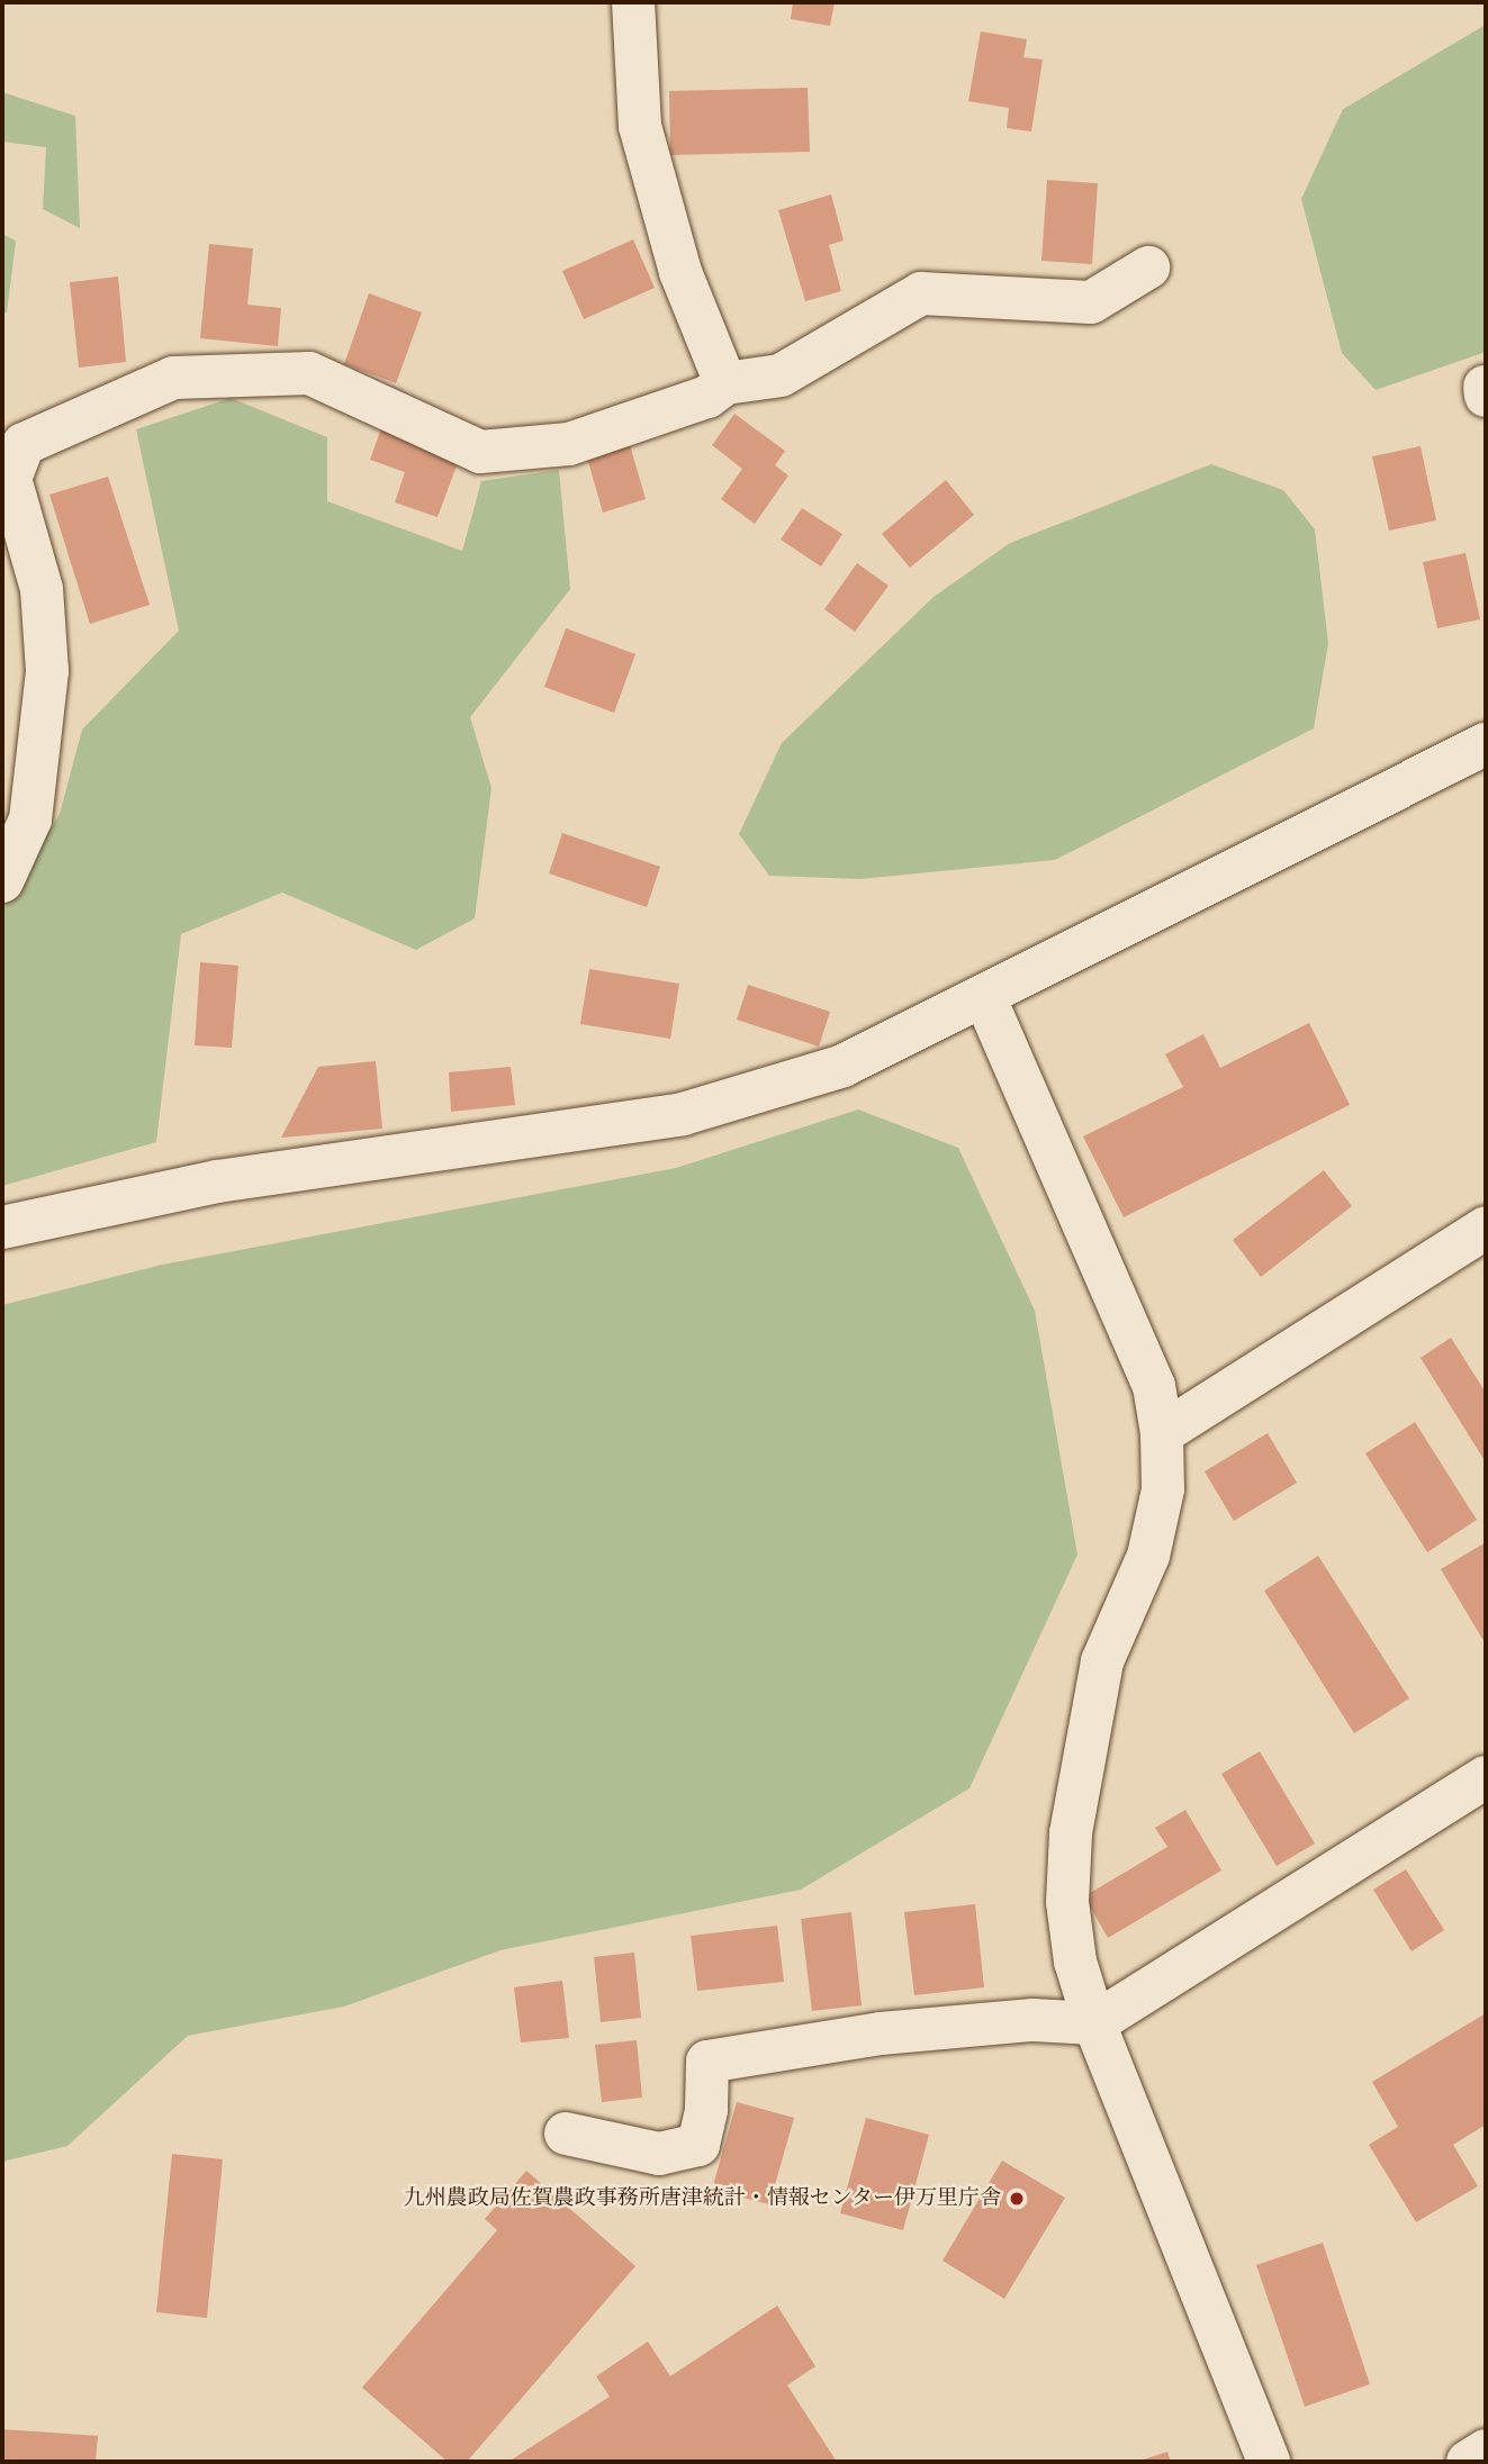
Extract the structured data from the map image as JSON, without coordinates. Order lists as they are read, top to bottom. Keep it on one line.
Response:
{"places":["九州農政局佐賀農政事務所唐津統計・情報センター伊万里庁舎"]}
